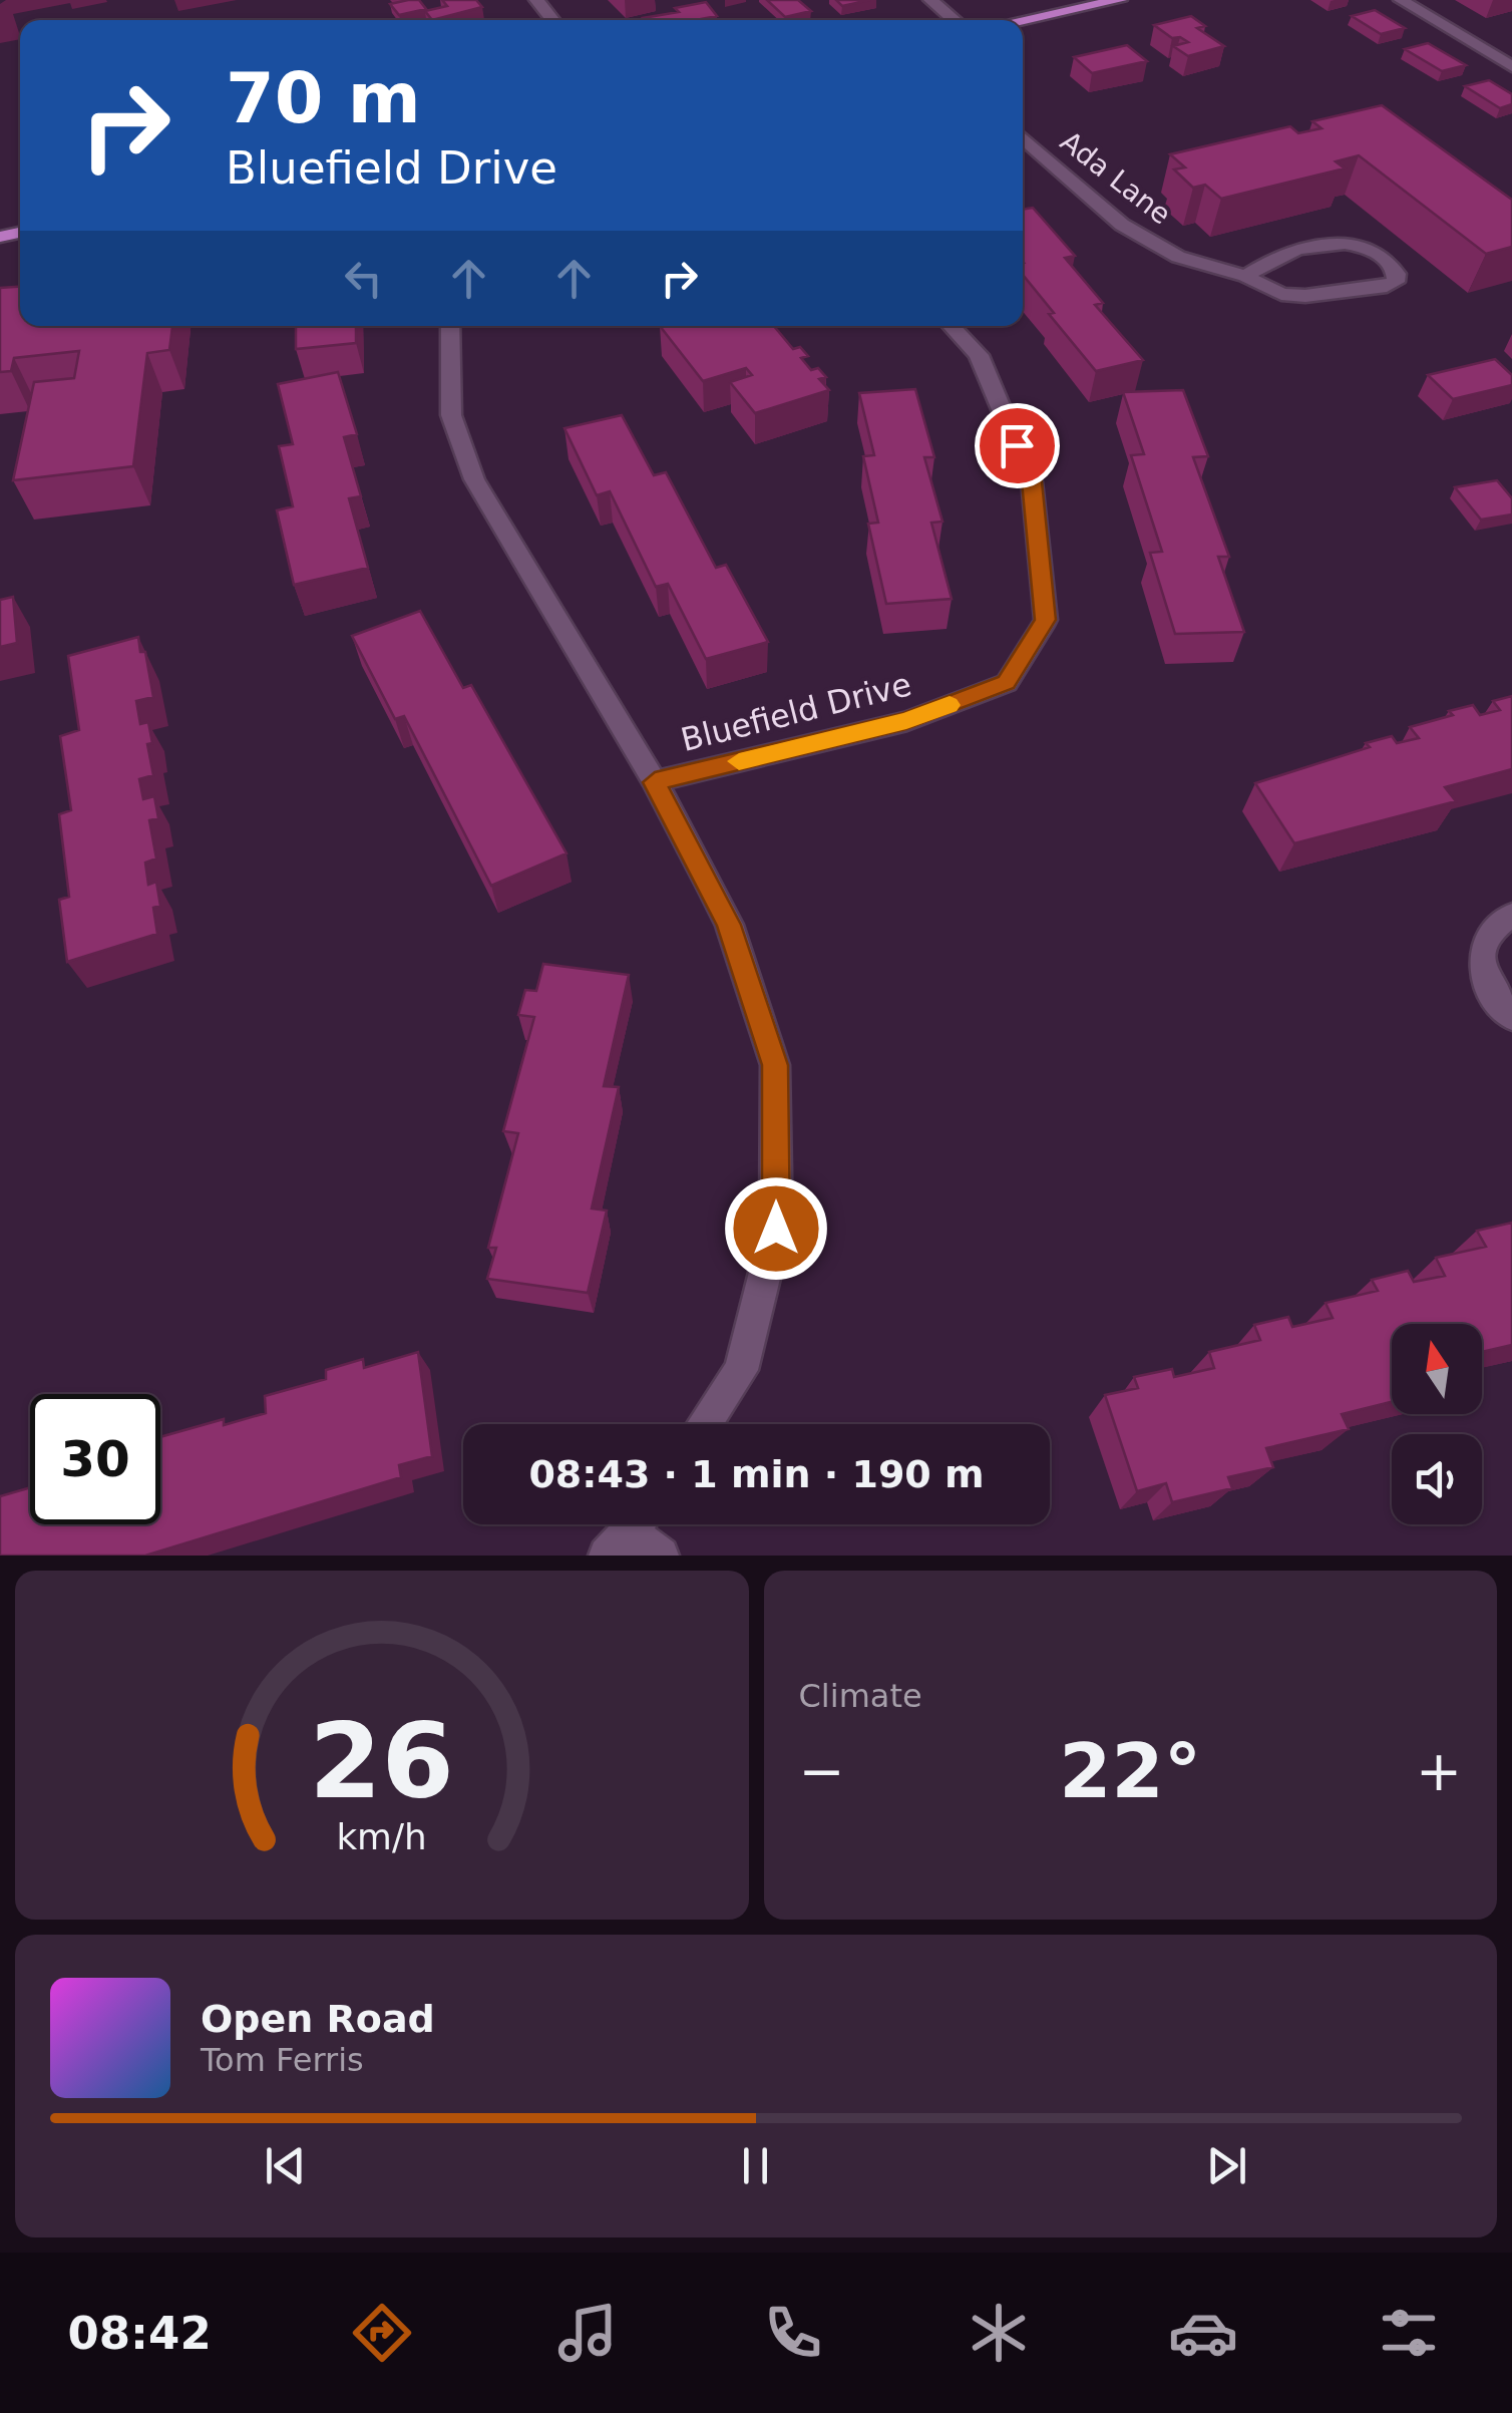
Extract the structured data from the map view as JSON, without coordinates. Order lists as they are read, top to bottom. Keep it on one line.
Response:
{"streets":{"street":["Ada Lane","Bluefield Drive"]},"north":"top","page":{"turn":["70 m","Bluefield Drive"],"limit":"30","trip":"08:43 · 1 min · 190 m","tile":"Climate","heat":["−","22°","+"],"song":["Open Road","Tom Ferris"],"tabs":"08:42","gauge":["26","km/h"]}}
